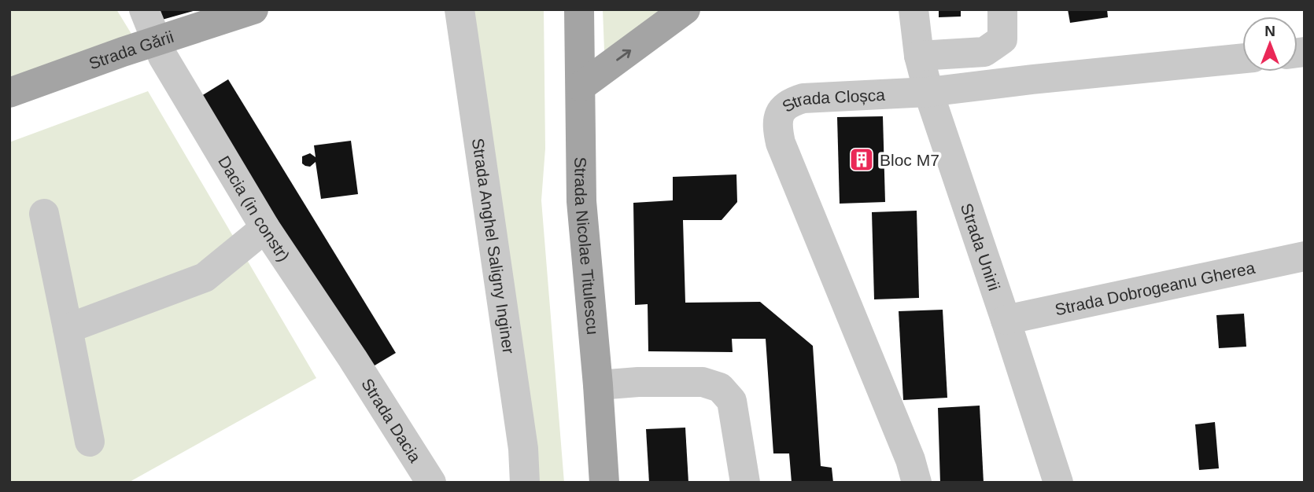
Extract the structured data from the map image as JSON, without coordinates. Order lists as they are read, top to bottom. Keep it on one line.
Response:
{"streets":{"main road":["Strada Gării","Strada Nicolae Titulescu"],"street":["Strada Cloșca","Dacia (in constr)","Strada Anghel Saligny Inginer","Strada Unirii","Strada Dobrogeanu Gherea","Strada Dacia"]},"crossings":[["Strada Cloșca","Strada Unirii"],["Dacia (in constr)","Strada Dacia"],["Strada Unirii","Strada Dobrogeanu Gherea"]],"places":{"building":["Bloc M7"]},"north":"top"}
